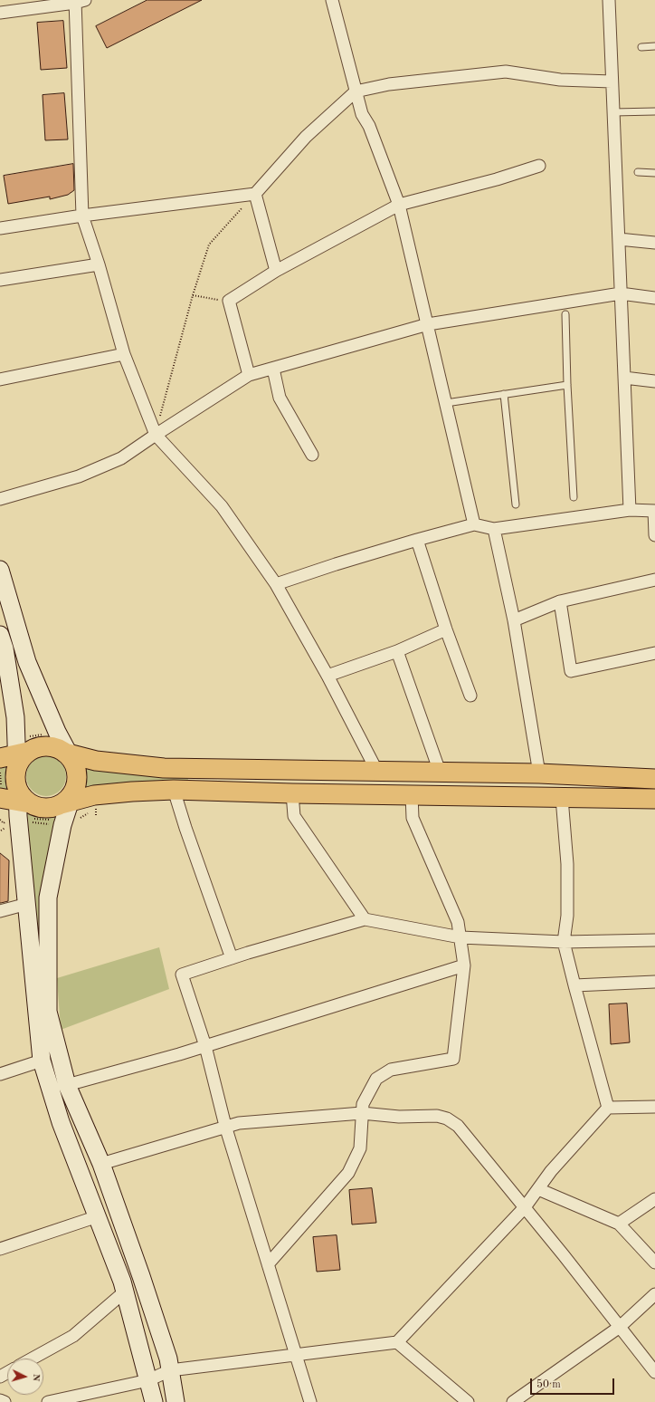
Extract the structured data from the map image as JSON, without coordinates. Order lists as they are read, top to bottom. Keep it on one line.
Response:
{"scale_bar":"50 m","north":"right"}
